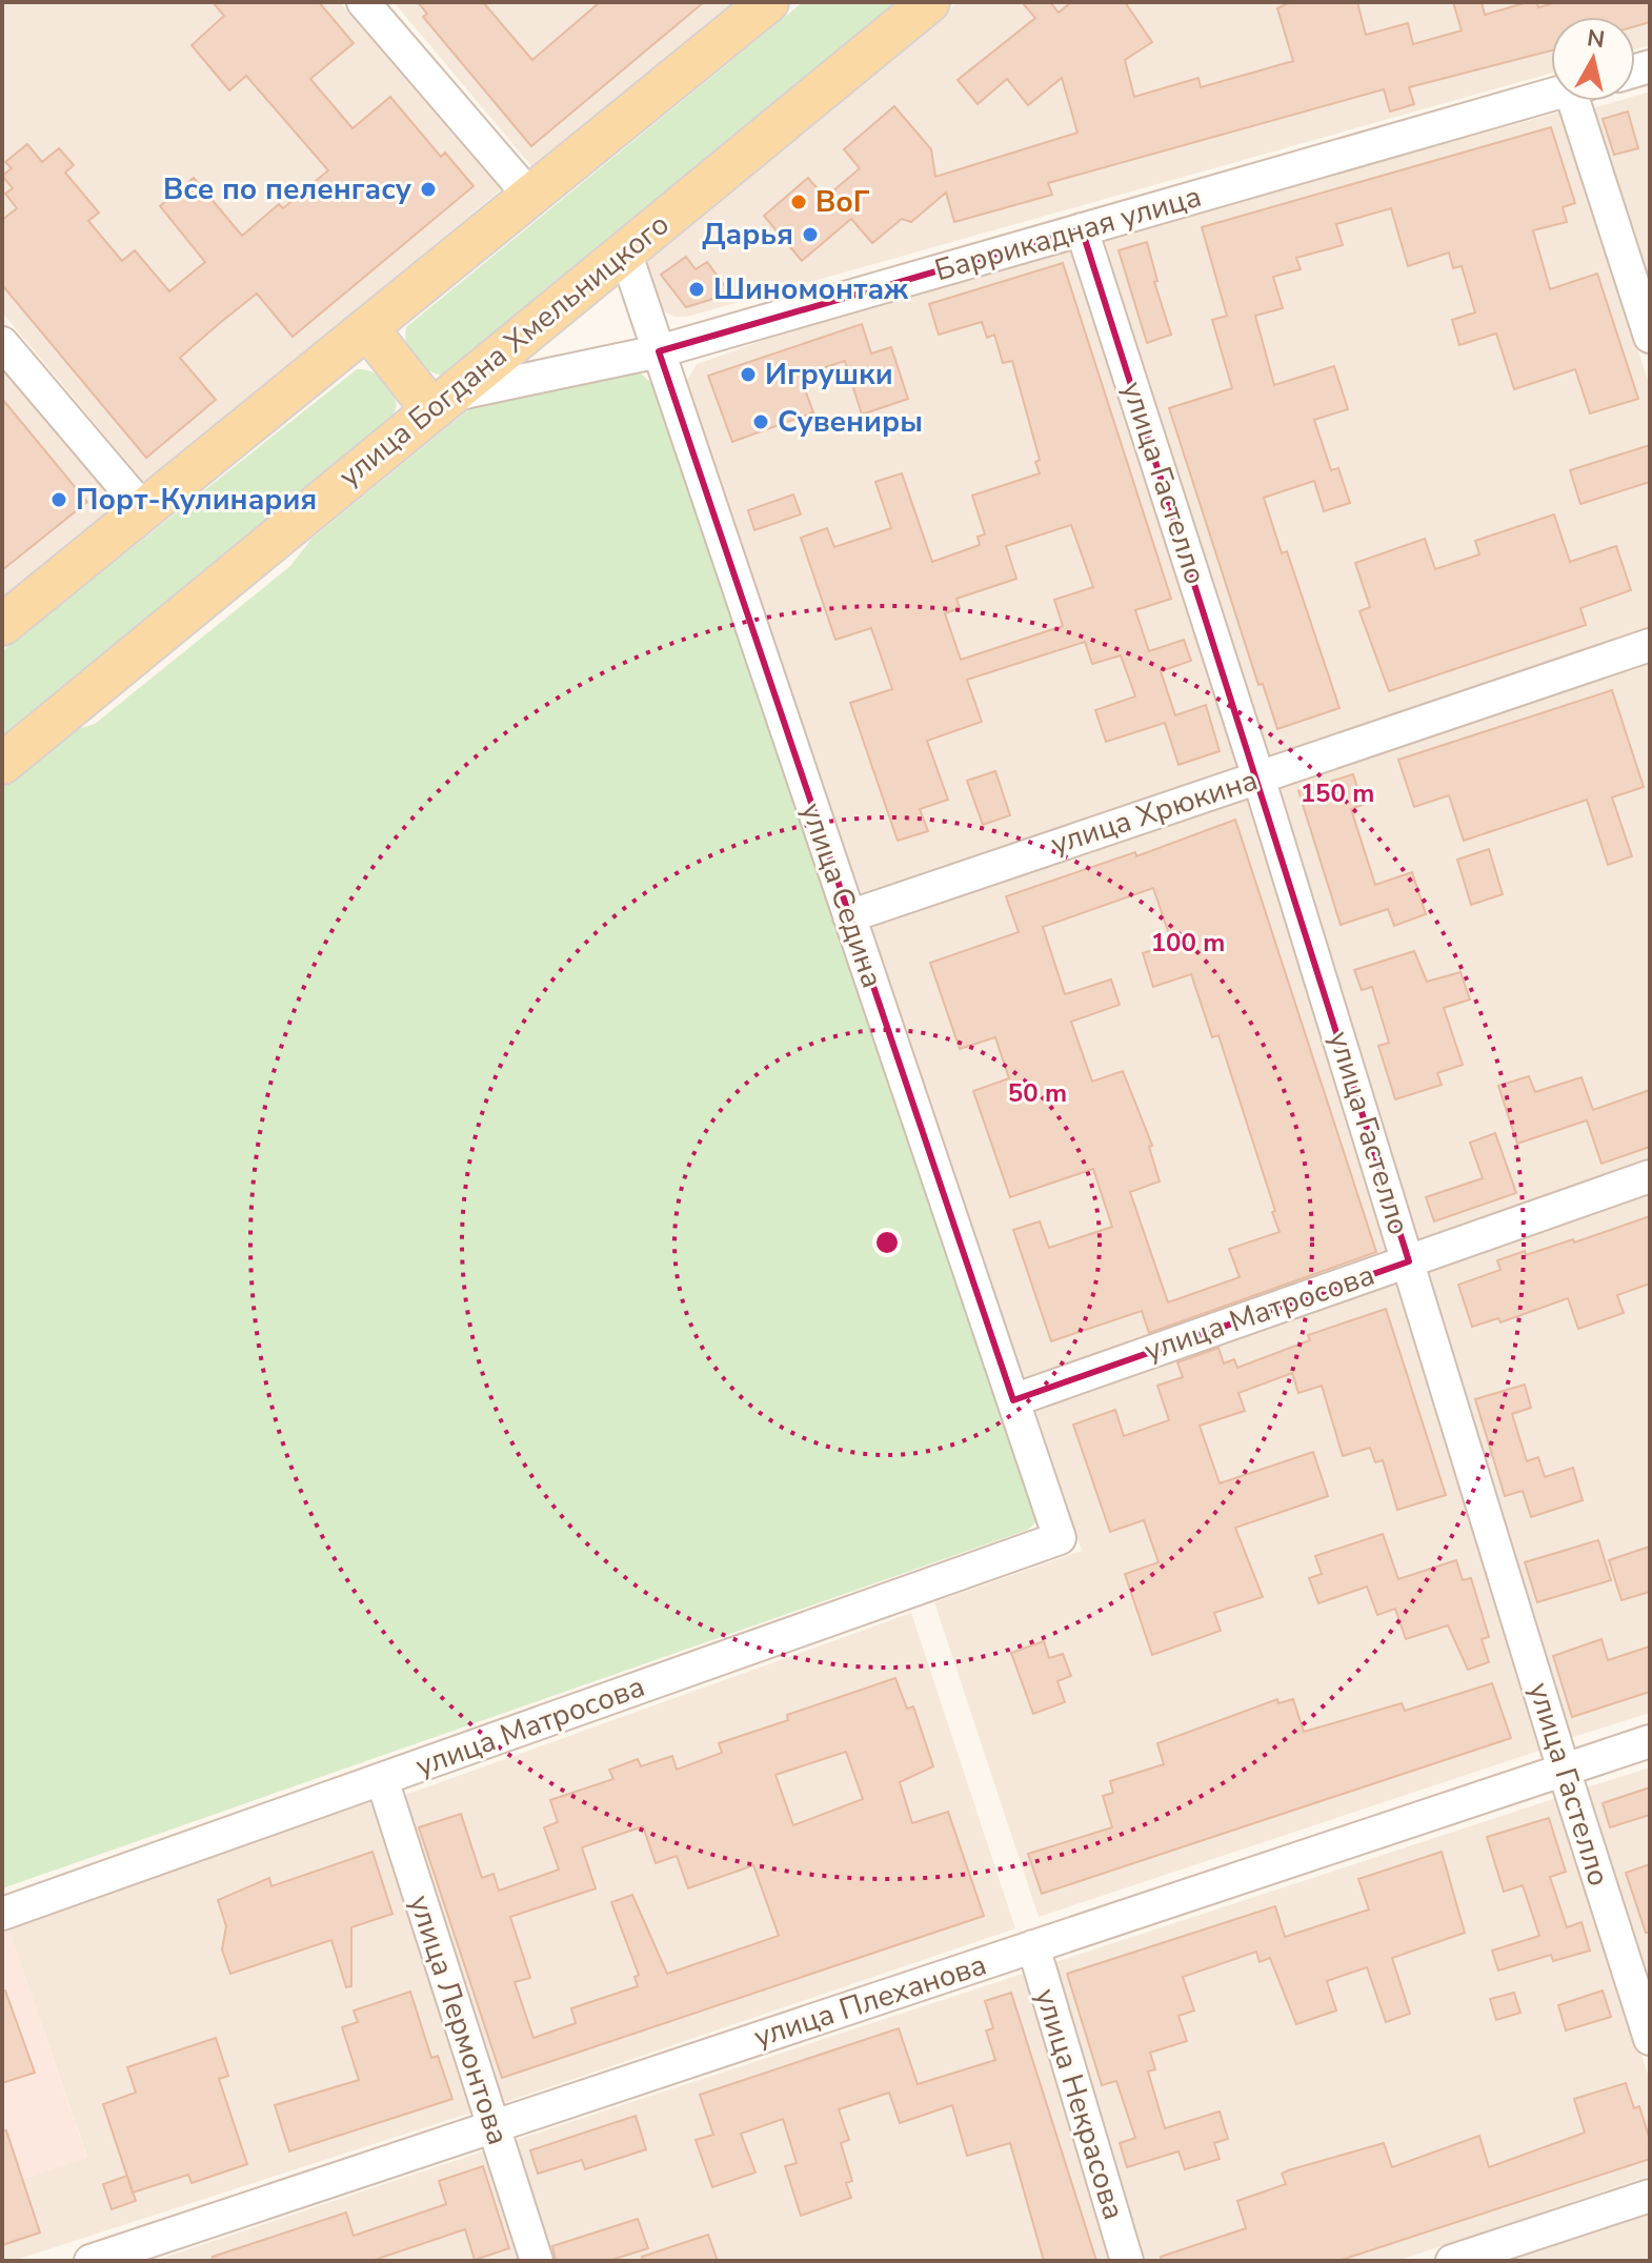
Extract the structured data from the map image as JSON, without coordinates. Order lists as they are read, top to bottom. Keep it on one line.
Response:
{"streets":{"main road":["улица Богдана Хмельницкого"],"street":["Баррикадная улица","улица Гастелло","улица Хрюкина","улица Седина","улица Матросова","улица Плеханова","улица Лермонтова","улица Некрасова"]},"crossings":[["Баррикадная улица","улица Богдана Хмельницкого"],["Баррикадная улица","улица Гастелло"],["Баррикадная улица","улица Седина"],["улица Богдана Хмельницкого","улица Седина"],["улица Гастелло","улица Хрюкина"],["улица Гастелло","улица Матросова"],["улица Гастелло","улица Плеханова"],["улица Хрюкина","улица Седина"],["улица Седина","улица Матросова"],["улица Матросова","улица Лермонтова"],["улица Плеханова","улица Лермонтова"],["улица Плеханова","улица Некрасова"]],"places":["Все по пеленгасу","ВоГ","Дарья","Шиномонтаж","Игрушки","Сувениры","Порт-Кулинария"],"north":"top","rings":["150 m","100 m","50 m"]}
